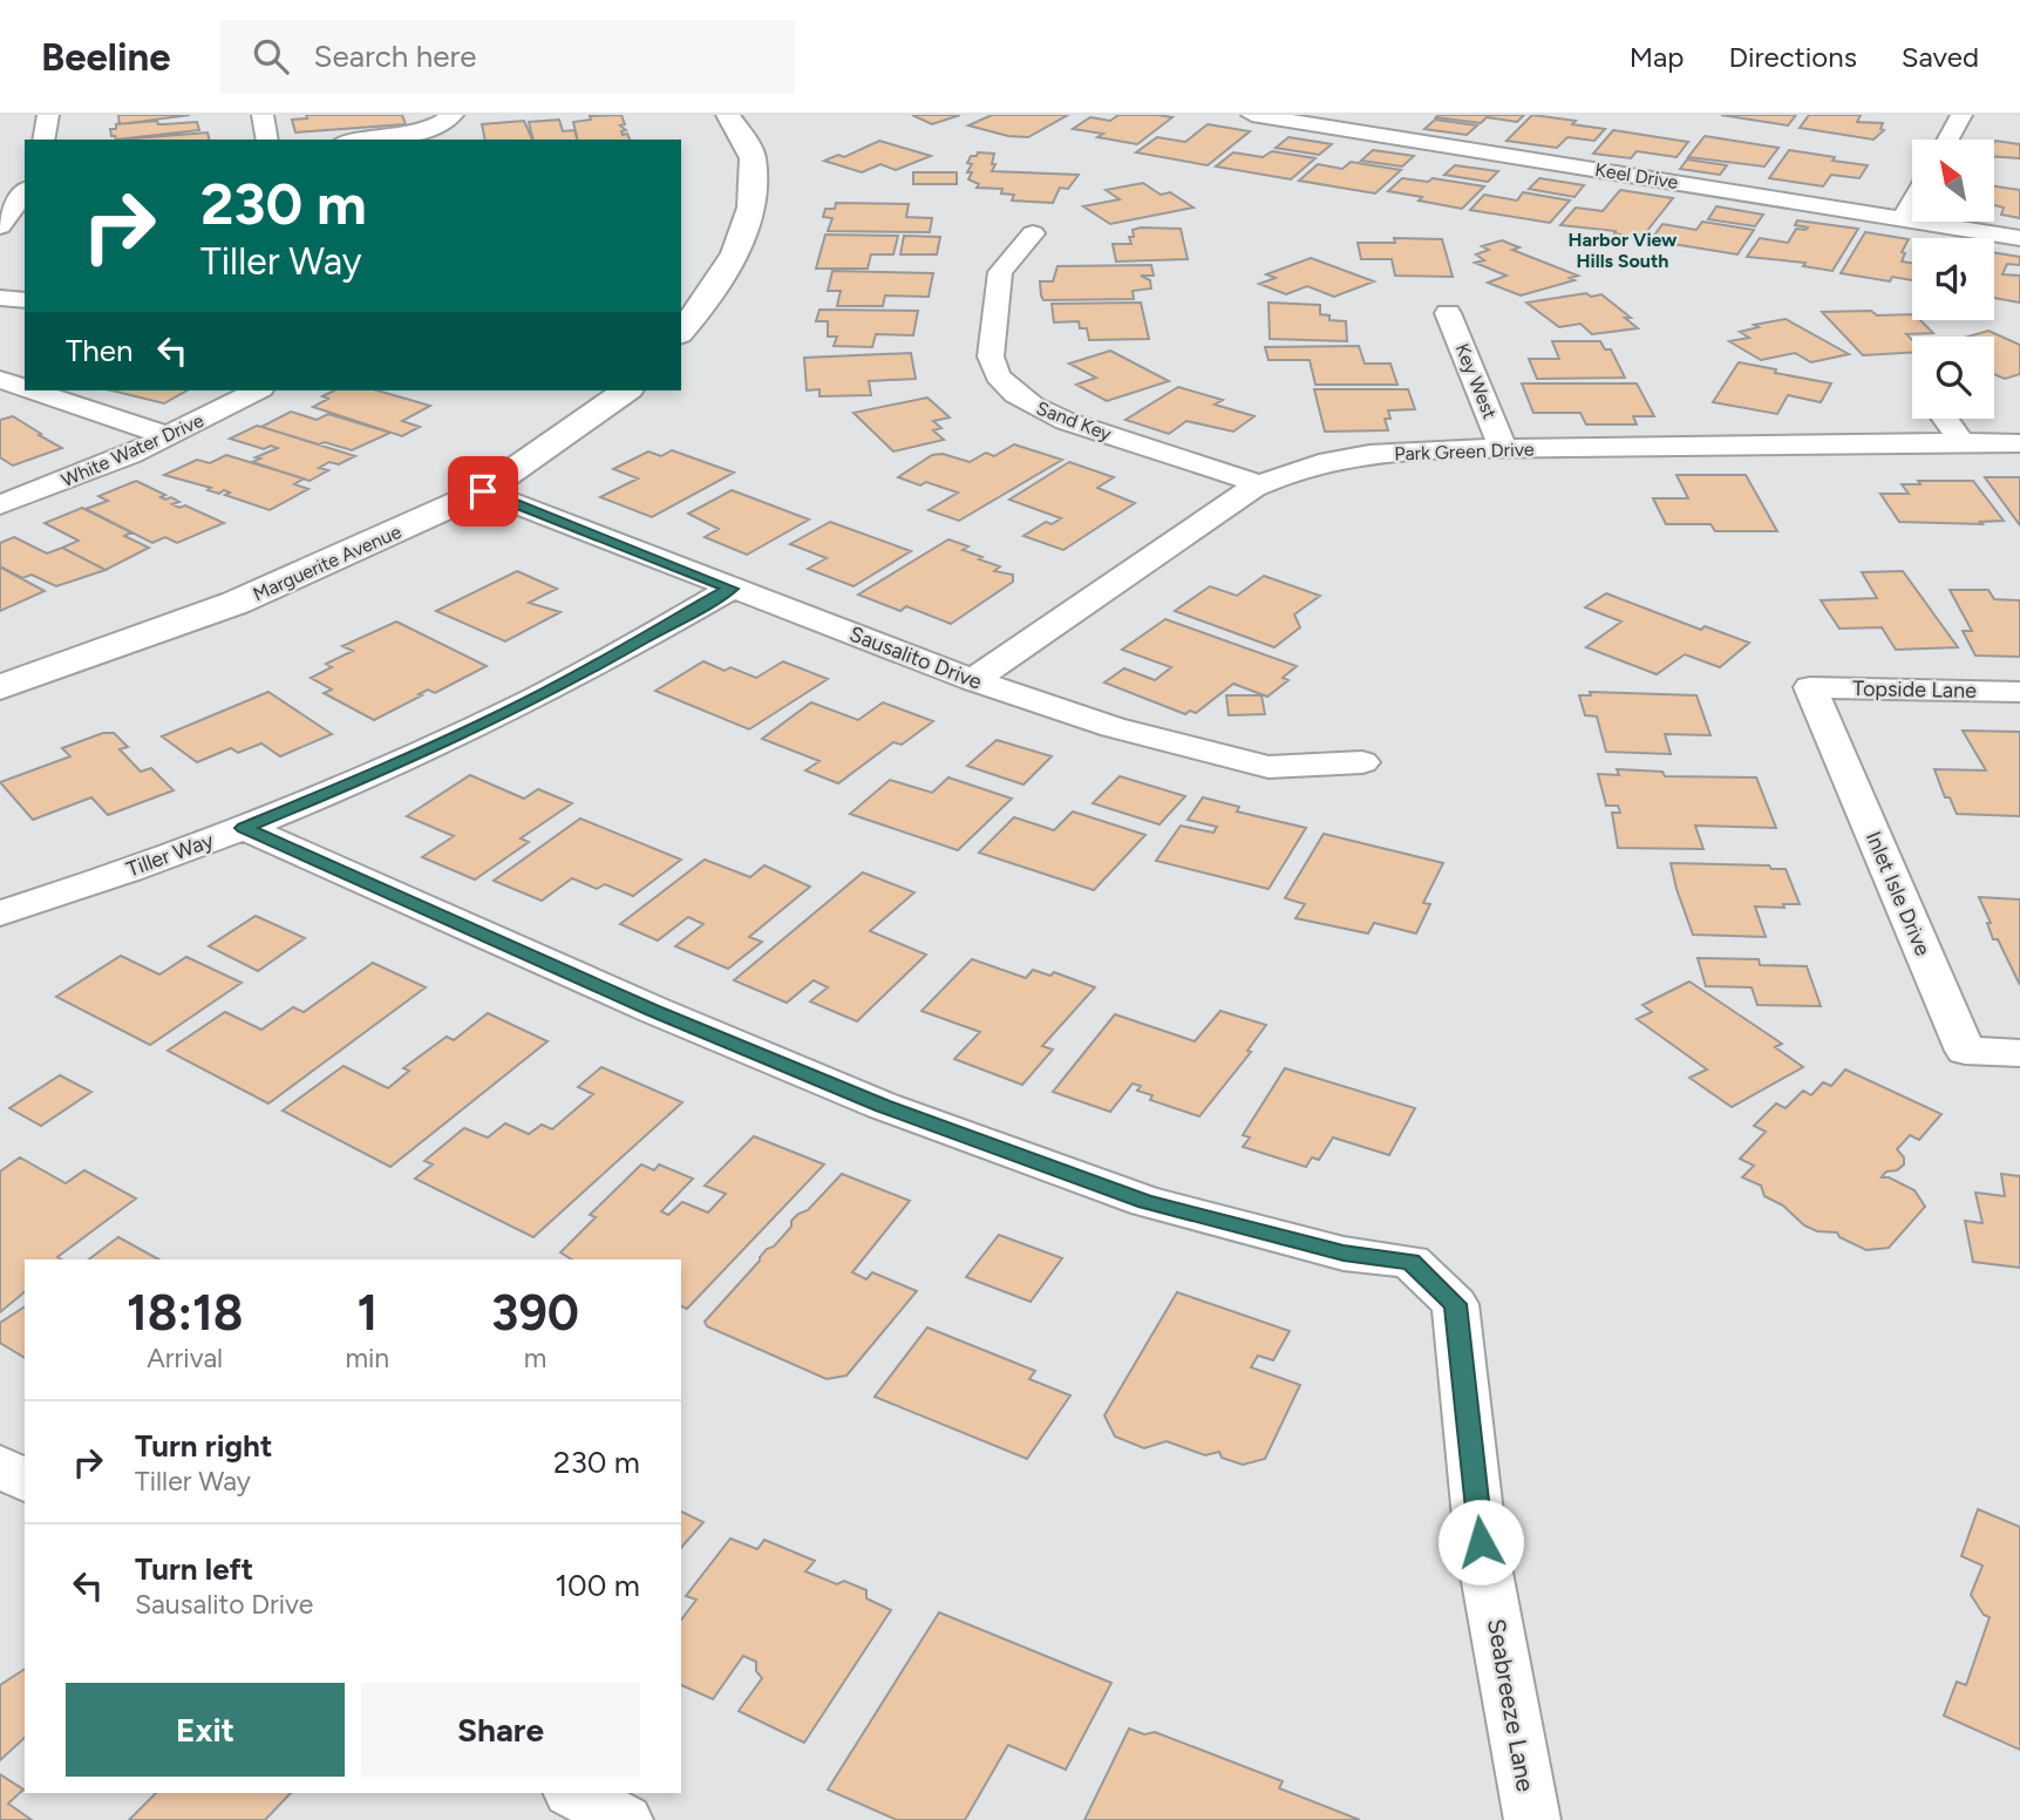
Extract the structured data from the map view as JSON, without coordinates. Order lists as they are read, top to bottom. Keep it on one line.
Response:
{"streets":{"street":["Keel Drive","Key West","Sand Key","White Water Drive","Park Green Drive","Marguerite Avenue","Sausalito Drive","Topside Lane","Tiller Way","Inlet Isle Drive","Seabreeze Lane"]},"crossings":[["Key West","Park Green Drive"],["Sand Key","Park Green Drive"],["Park Green Drive","Sausalito Drive"],["Marguerite Avenue","Sausalito Drive"],["Sausalito Drive","Tiller Way"],["Topside Lane","Inlet Isle Drive"],["Tiller Way","Seabreeze Lane"]],"districts":["Harbor View Hills South"],"north":"top left","page":{"header":"Beeline","search":"Search here","nav":["Map","Directions","Saved"],"turn":["230 m","Tiller Way"],"then":"Then","eta":["18:18","Arrival","1","min","390","m"],"list":[{"name":"Turn right","note":"Tiller Way","value":"230 m"},{"name":"Turn left","note":"Sausalito Drive","value":"100 m"}],"buttons":["Exit","Share"]}}
